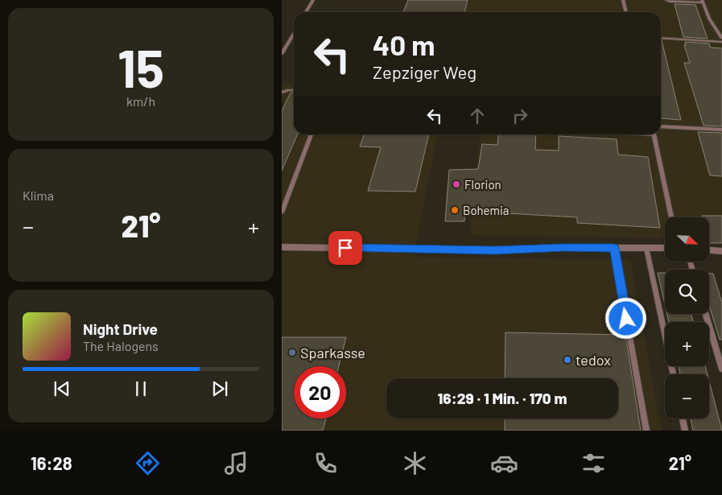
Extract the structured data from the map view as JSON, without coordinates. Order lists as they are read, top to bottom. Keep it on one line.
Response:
{"places":["Florion","Bohemia","Sparkasse","tedox"],"north":"bottom right","page":{"tile":[["15","km/h"],"Klima"],"turn":["40 m","Zepziger Weg"],"heat":["−","21°","+"],"map_buttons":["+","−"],"song":["Night Drive","The Halogens"],"limit":"20","trip":"16:29 · 1 Min. · 170 m","tabs":["16:28","21°"]}}
